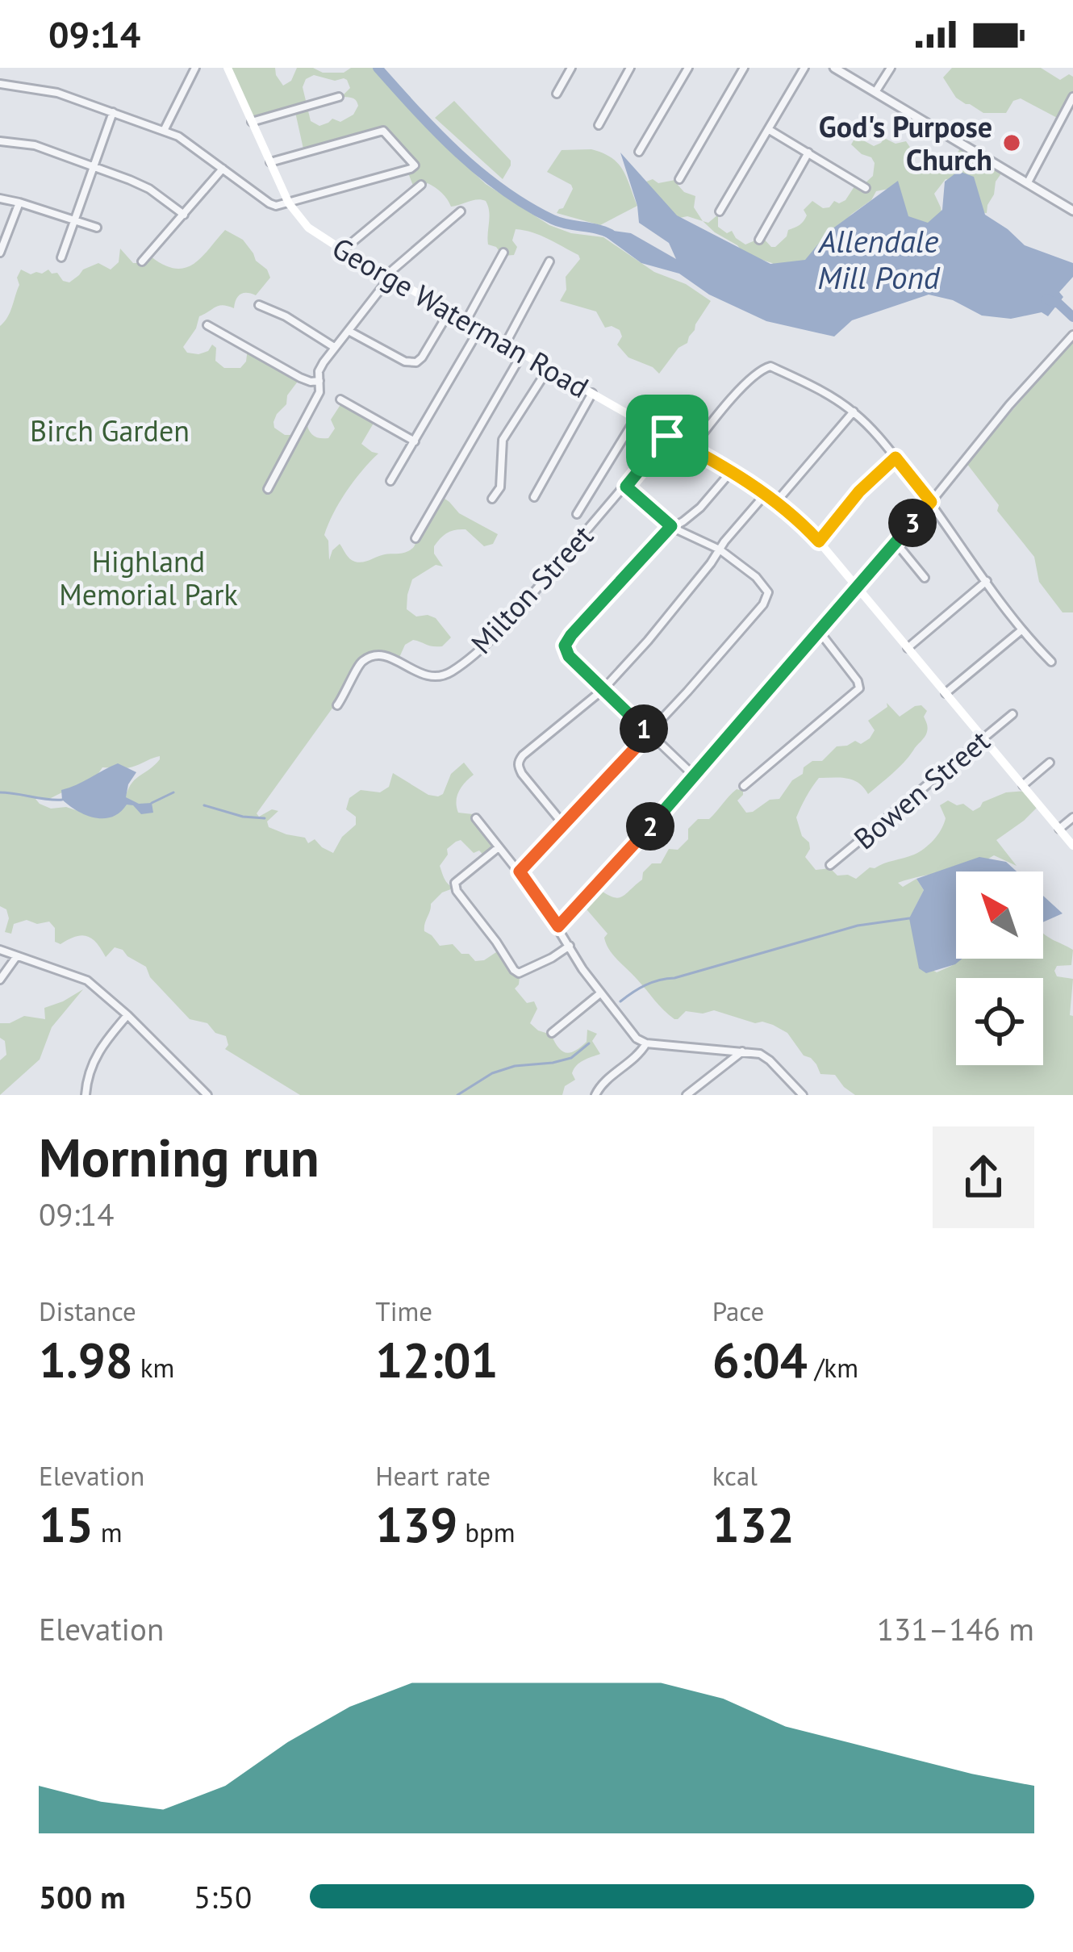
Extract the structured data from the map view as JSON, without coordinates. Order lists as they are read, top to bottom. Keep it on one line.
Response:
{"streets":{"main road":["George Waterman Road"],"street":["Milton Street","Bowen Street"]},"crossings":[["George Waterman Road","Milton Street"],["George Waterman Road","Bowen Street"]],"water":["Allendale Mill Pond"],"parks":["Birch Garden","Highland Memorial Park"],"places":["God's Purpose Church"],"north":"top left","page":{"status":"09:14","pins":["3","1","2"],"heading":["Morning run","09:14"],"stats":[["Distance","1.98 km"],["Time","12:01"],["Pace","6:04 /km"],["Elevation","15 m"],["Heart rate","139 bpm"],["kcal","132"]],"chart":["Elevation","131–146 m"],"list":[{"name":"500 m","note":"5:50"}]}}
